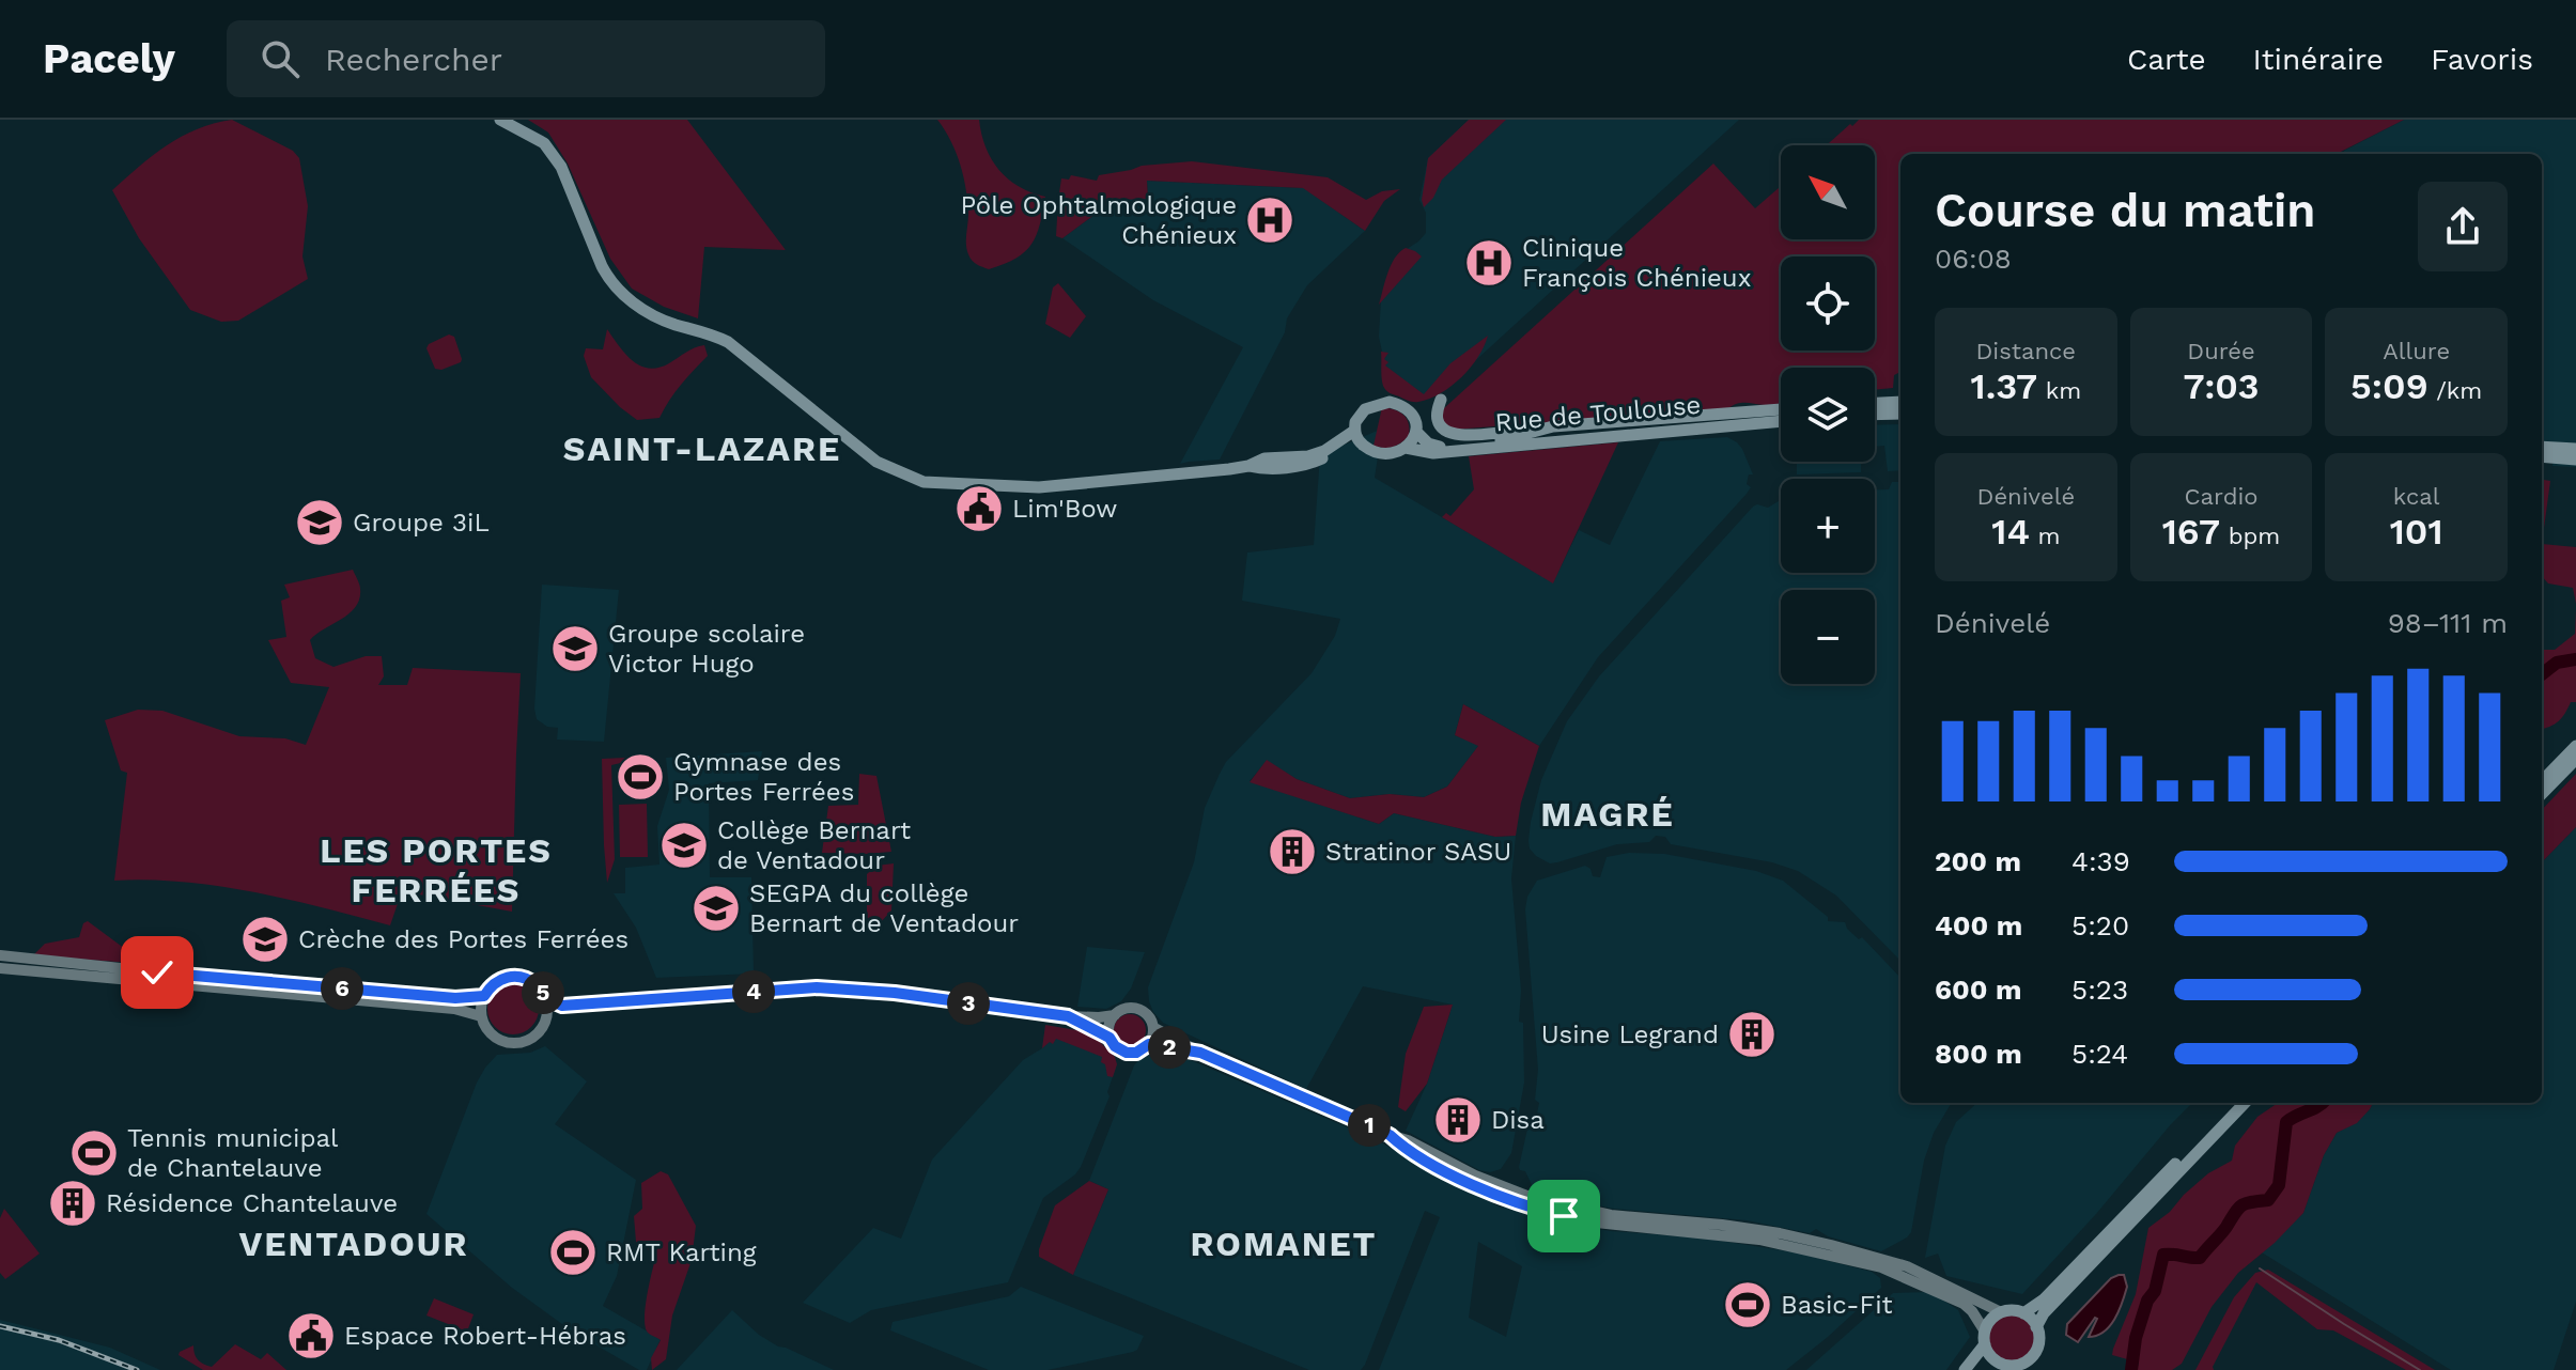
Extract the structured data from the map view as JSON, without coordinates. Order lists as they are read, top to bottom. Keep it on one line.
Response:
{"streets":{"main road":["Rue de Toulouse"]},"districts":["SAINT-LAZARE","MAGRÉ","LES PORTES FERRÉES","VENTADOUR","ROMANET"],"places":{"hospital":["Pôle Ophtalmologique Chénieux","Clinique François Chénieux"],"public building":["Lim'Bow","Espace Robert-Hébras"],"school or university":["Groupe 3iL","Groupe scolaire Victor Hugo","Collège Bernart de Ventadour","SEGPA du collège Bernart de Ventadour","Crèche des Portes Ferrées"],"sports":["Gymnase des Portes Ferrées","Tennis municipal de Chantelauve","RMT Karting","Basic-Fit"],"building":["Stratinor SASU","Usine Legrand","Disa","Résidence Chantelauve"]},"north":"top left","page":{"header":"Pacely","search":"Rechercher","nav":["Carte","Itinéraire","Favoris"],"map_buttons":["+","−"],"heading":["Course du matin","06:08"],"stats":[["Distance","1.37 km"],["Durée","7:03"],["Allure","5:09 /km"],["Dénivelé","14 m"],["Cardio","167 bpm"],["kcal","101"]],"chart":["Dénivelé","98–111 m"],"list":[{"name":"200 m","note":"4:39"},{"name":"400 m","note":"5:20"},{"name":"600 m","note":"5:23"},{"name":"800 m","note":"5:24"}],"pins":["6","4","5","3","2","1"]}}
